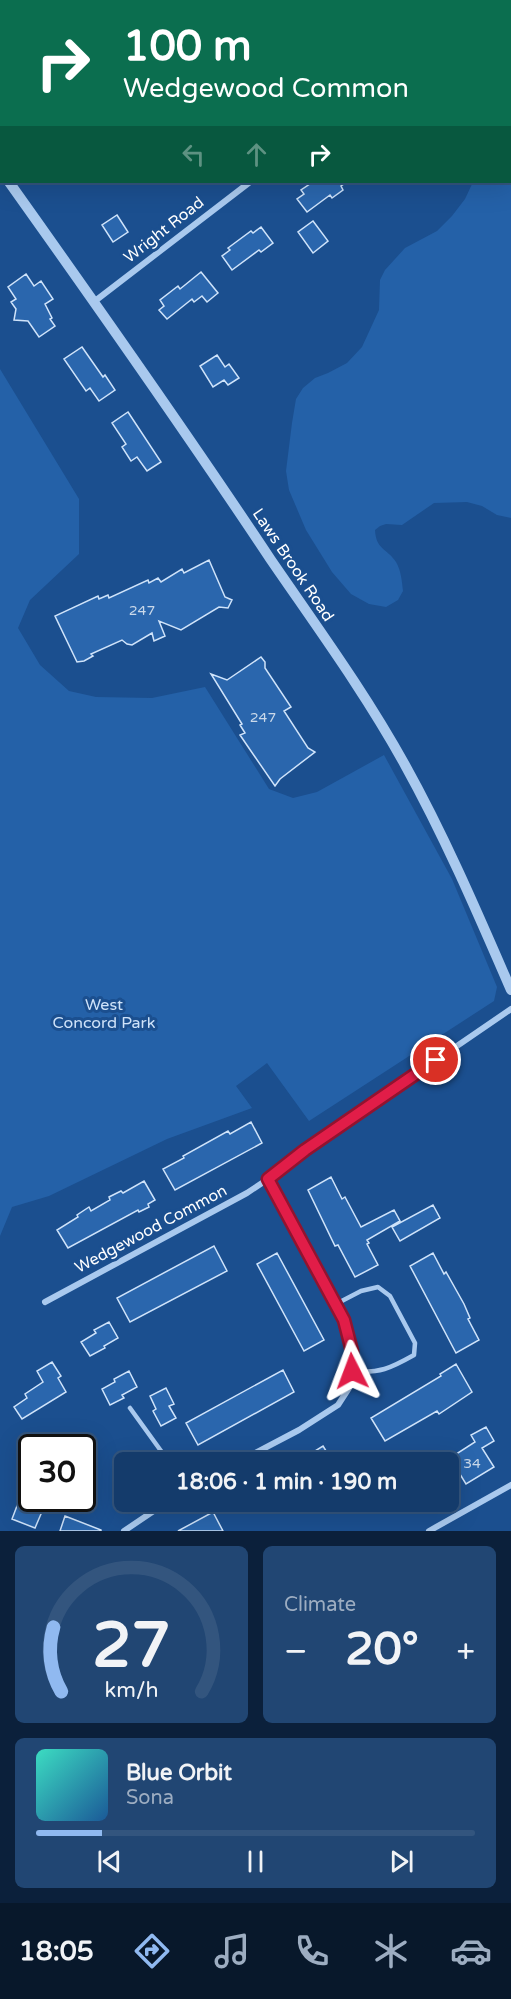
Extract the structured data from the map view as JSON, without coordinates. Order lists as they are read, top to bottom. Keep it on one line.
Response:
{"streets":{"street":["Wright Road","Laws Brook Road","Wedgewood Common"]},"crossings":[["Wright Road","Laws Brook Road"]],"parks":["West Concord Park"],"house_numbers":["247","247","34"],"page":{"turn":["100 m","Wedgewood Common"],"limit":"30","trip":"18:06 · 1 min · 190 m","tile":"Climate","heat":["−","20°","+"],"song":["Blue Orbit","Sona"],"tabs":"18:05","gauge":["27","km/h"]}}
